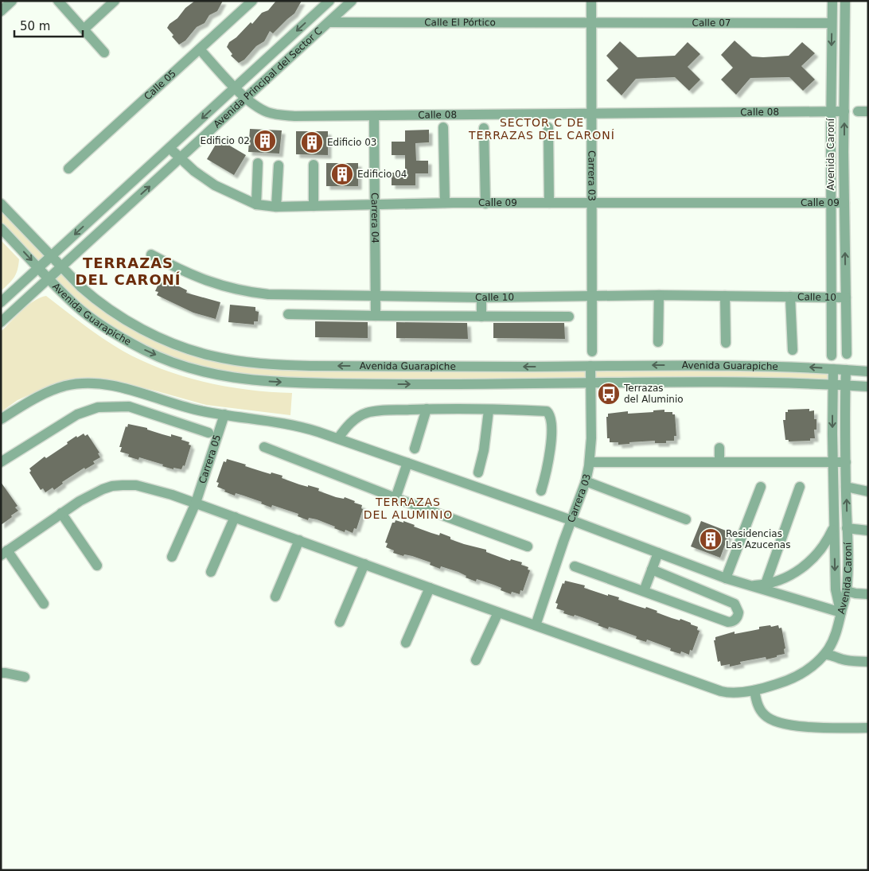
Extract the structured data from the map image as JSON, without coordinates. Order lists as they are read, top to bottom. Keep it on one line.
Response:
{"streets":{"street":["Calle El Pórtico","Calle 07","Avenida Principal del Sector C","Calle 05","Calle 08","Avenida Caroní","Carrera 03","Calle 09","Carrera 04","Calle 10","Avenida Guarapiche","Carrera 05"]},"crossings":[["Calle El Pórtico","Calle 07"],["Calle El Pórtico","Avenida Principal del Sector C"],["Calle El Pórtico","Carrera 03"],["Calle 07","Avenida Caroní"],["Calle 07","Carrera 03"],["Avenida Principal del Sector C","Calle 08"],["Avenida Principal del Sector C","Calle 09"],["Avenida Principal del Sector C","Avenida Guarapiche"],["Calle 05","Calle 08"],["Calle 08","Avenida Caroní"],["Calle 08","Carrera 03"],["Calle 08","Carrera 04"],["Avenida Caroní","Calle 09"],["Avenida Caroní","Calle 10"],["Avenida Caroní","Avenida Guarapiche"],["Carrera 03","Calle 09"],["Carrera 03","Calle 10"],["Carrera 03","Avenida Guarapiche"],["Calle 09","Carrera 04"],["Carrera 04","Calle 10"]],"districts":["SECTOR C DE TERRAZAS DEL CARONÍ","TERRAZAS DEL CARONÍ","TERRAZAS DEL ALUMINIO"],"places":{"building":["Edificio 02","Edificio 03","Edificio 04","Residencias Las Azucenas"],"bus stop":["Terrazas del Aluminio"]},"scale_bar":"50 m"}
